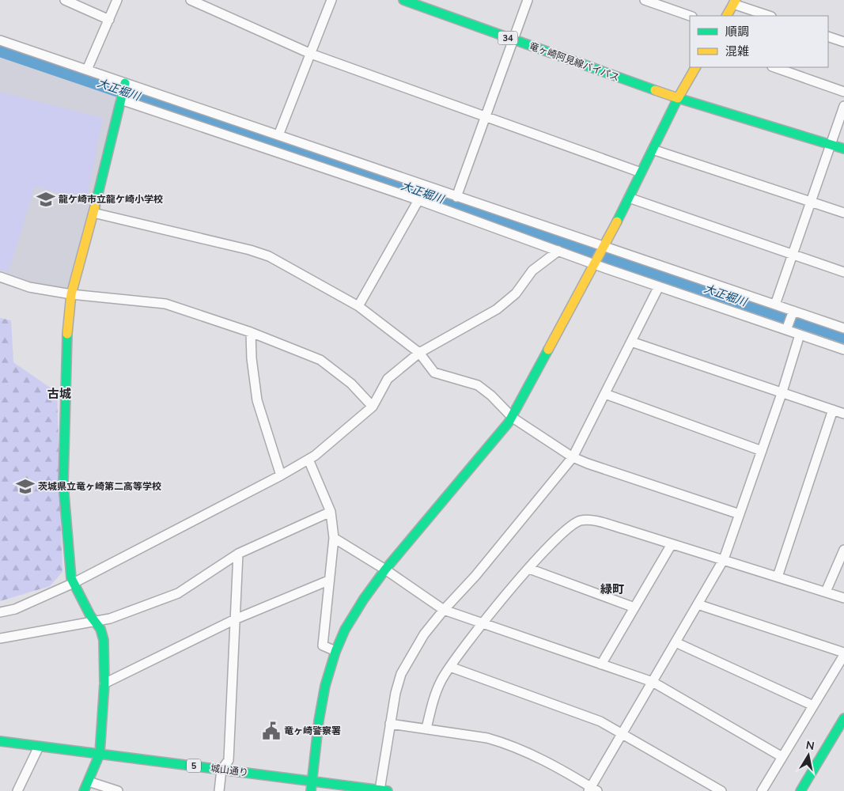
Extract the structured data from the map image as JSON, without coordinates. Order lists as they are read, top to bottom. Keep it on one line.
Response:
{"streets":{"street":["34","竜ヶ崎阿見線バイパス","5","城山通り"]},"districts":["古城","緑町"],"water":["大正堀川"],"places":{"school or university":["龍ケ崎市立龍ケ崎小学校","茨城県立竜ヶ崎第二高等学校"],"public building":["竜ヶ崎警察署"]},"legend":["順調","混雑"],"north":"top"}
